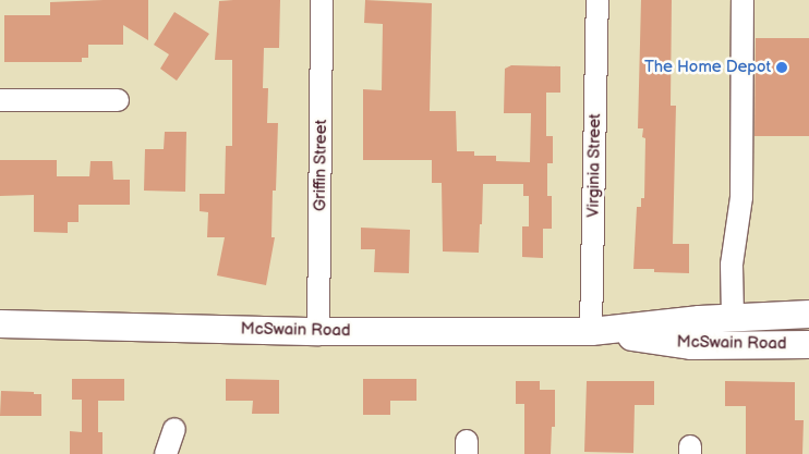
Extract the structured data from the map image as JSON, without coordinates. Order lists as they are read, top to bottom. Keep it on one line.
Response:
{"streets":{"main road":["McSwain Road"],"street":["Griffin Street","Virginia Street"]},"crossings":[["Griffin Street","McSwain Road"],["Virginia Street","McSwain Road"]],"places":["The Home Depot"]}
